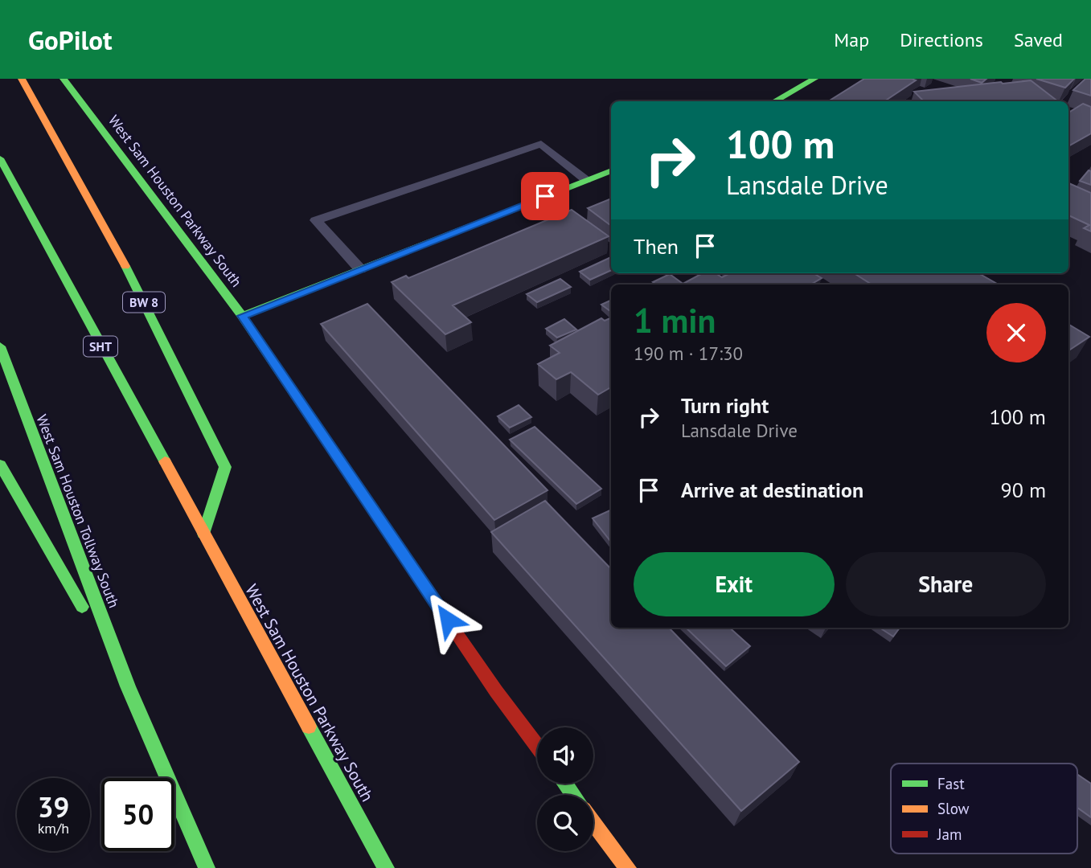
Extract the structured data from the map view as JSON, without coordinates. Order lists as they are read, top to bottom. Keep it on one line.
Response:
{"streets":{"main road":["West Sam Houston Parkway South","BW 8","SHT","West Sam Houston Tollway South"]},"crossings":[["West Sam Houston Parkway South","BW 8"],["West Sam Houston Parkway South","SHT"],["BW 8","SHT"]],"legend":["Fast","Slow","Jam"],"page":{"header":"GoPilot","nav":["Map","Directions","Saved"],"turn":["100 m","Lansdale Drive"],"then":"Then","heading":["1 min","190 m · 17:30"],"list":[{"name":"Turn right","note":"Lansdale Drive","value":"100 m"},{"name":"Arrive at destination","value":"90 m"}],"buttons":["Exit","Share"],"speed":"39 km/h","limit":"50"}}
